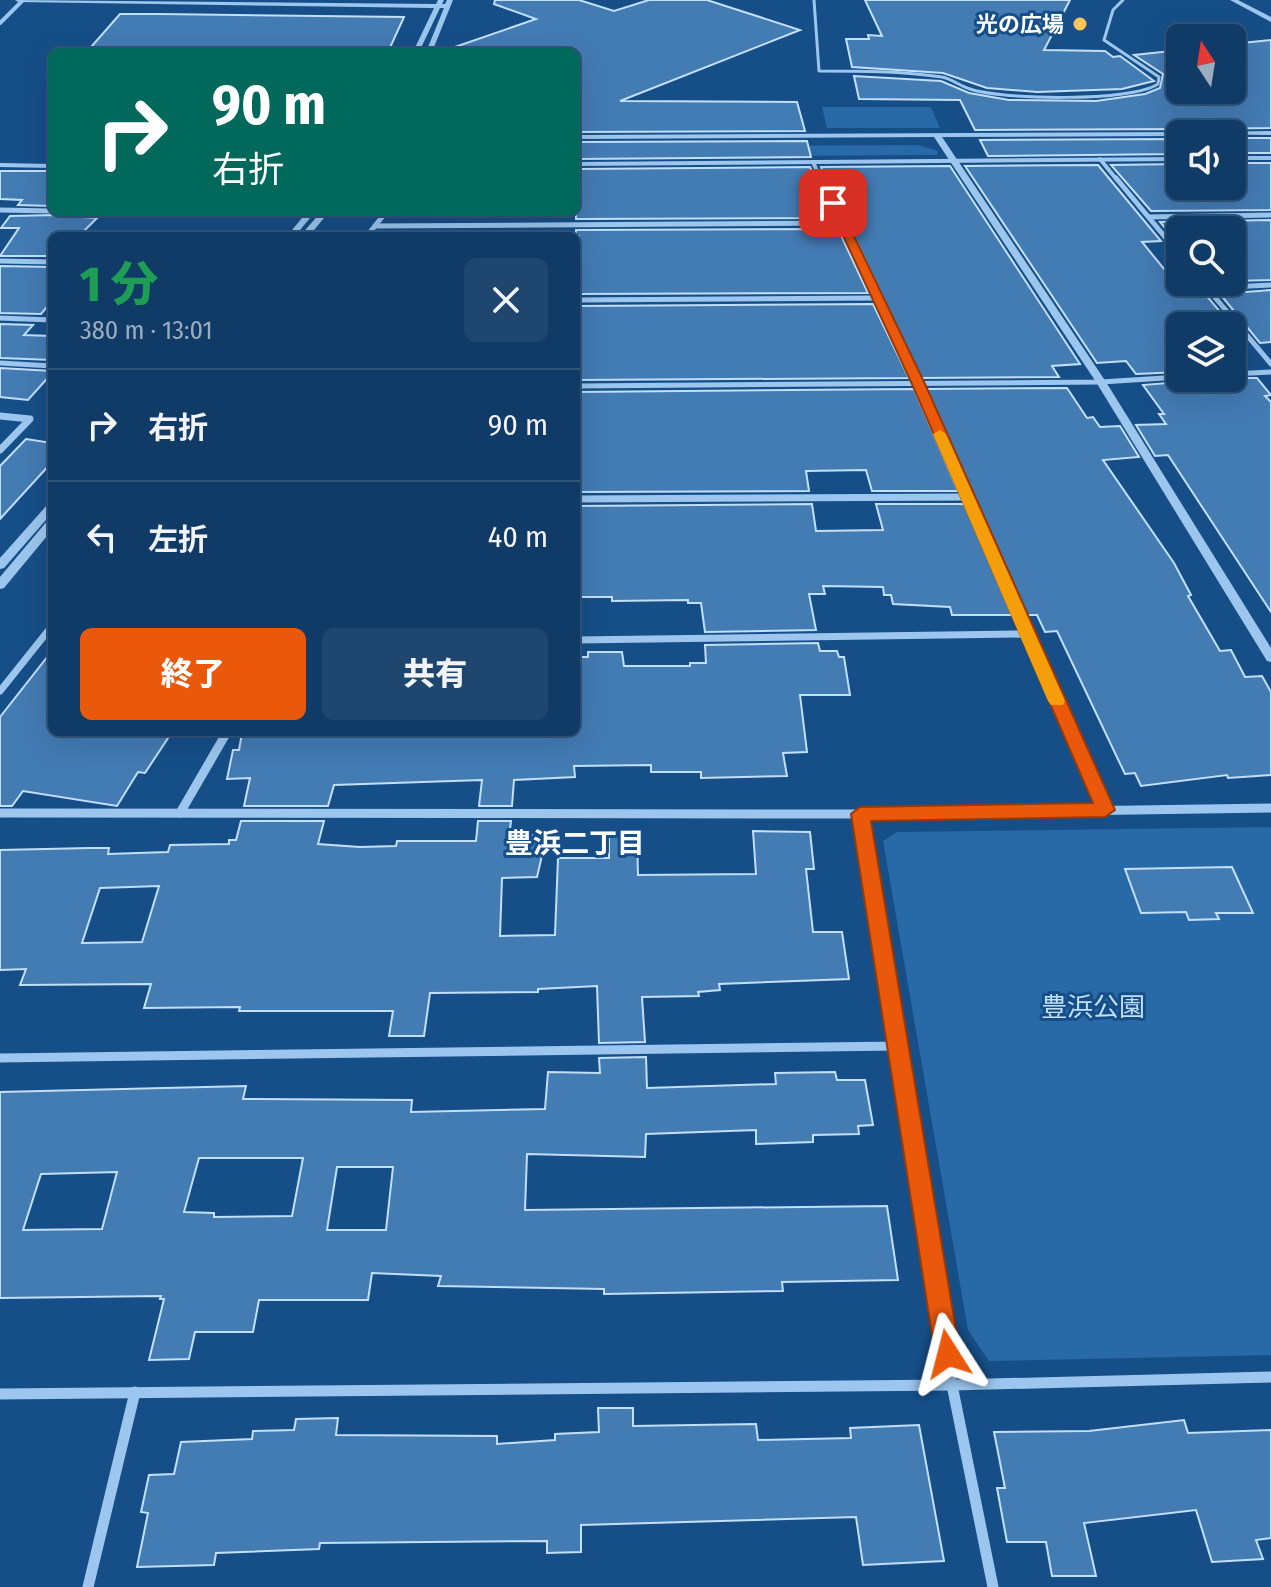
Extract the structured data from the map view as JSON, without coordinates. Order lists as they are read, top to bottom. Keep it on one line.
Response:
{"districts":["豊浜二丁目"],"parks":["豊浜公園"],"places":["光の広場"],"north":"top","page":{"turn":["90 m","右折"],"heading":["1 分","380 m · 13:01"],"list":[{"name":"右折","value":"90 m"},{"name":"左折","value":"40 m"}],"buttons":["終了","共有"]}}
